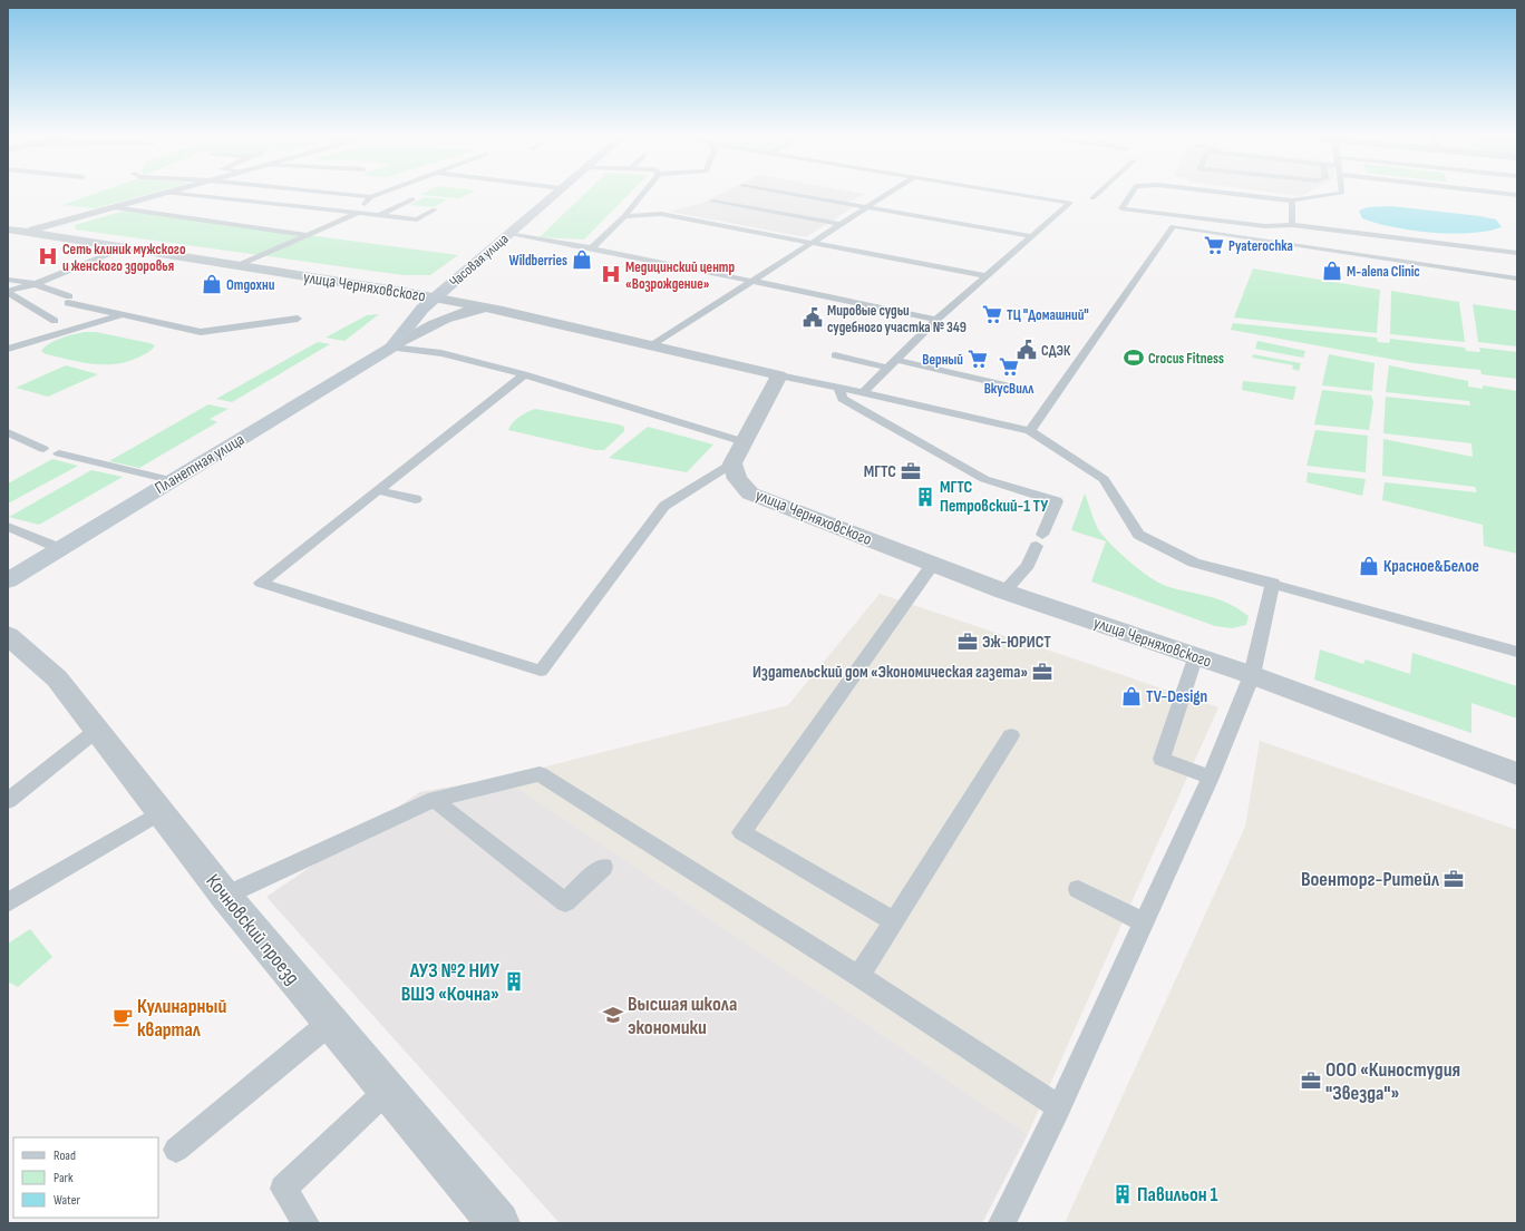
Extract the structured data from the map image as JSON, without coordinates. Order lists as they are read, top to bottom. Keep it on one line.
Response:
{"streets":{"street":["Часовая улица","улица Черняховского","Планетная улица","Кочновский проезд"]},"crossings":[["Часовая улица","улица Черняховского"],["Часовая улица","Планетная улица"],["улица Черняховского","Планетная улица"]],"places":{"supermarket":["Pyaterochka","ТЦ \"Домашний\"","Верный","ВкусВилл"],"hospital":["Сеть клиник мужского и женского здоровья","Медицинский центр «Возрождение»"],"shop":["Wildberries","M-alena Clinic","Отдохни","Красное&Белое","TV-Design"],"public building":["Мировые судьи судебного участка № 349","СДЭК"],"sports":["Crocus Fitness"],"office":["МГТС","Эж-ЮРИСТ","Издательский дом «Экономическая газета»","Военторг-Ритейл","ООО «Киностудия \"Звезда\"»"],"building":["МГТС Петровский-1 ТУ","АУЗ №2 НИУ ВШЭ «Кочна»","Павильон 1"],"school or university":["Высшая школа экономики"],"cafe":["Кулинарный квартал"]},"legend":["Road","Park","Water"]}
